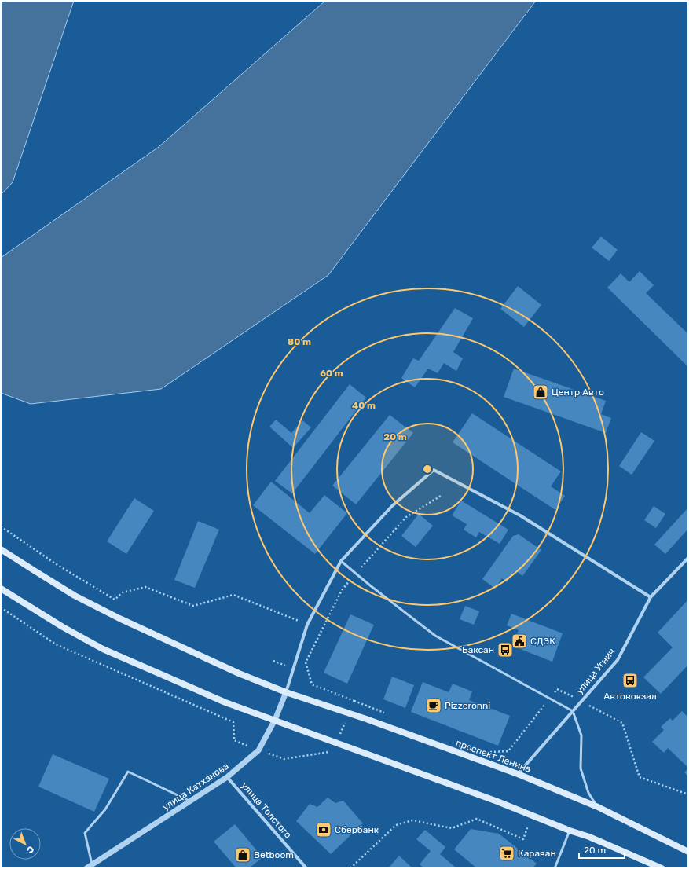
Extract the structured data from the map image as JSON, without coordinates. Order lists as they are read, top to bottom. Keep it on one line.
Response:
{"streets":{"main road":["проспект Ленина"],"street":["улица Угнич","улица Катханова","улица Толстого"]},"crossings":[["улица Угнич","проспект Ленина"],["проспект Ленина","улица Катханова"],["улица Катханова","улица Толстого"]],"places":{"shop":["Центр Авто","Betboom"],"public building":["СДЭК"],"bus stop":["Баксан","Автовокзал"],"cafe":["Pizzeronni"],"bank":["Сбербанк"],"supermarket":["Караван"]},"scale_bar":"20 m","north":"bottom right","rings":["80 m","60 m","40 m","20 m"]}
